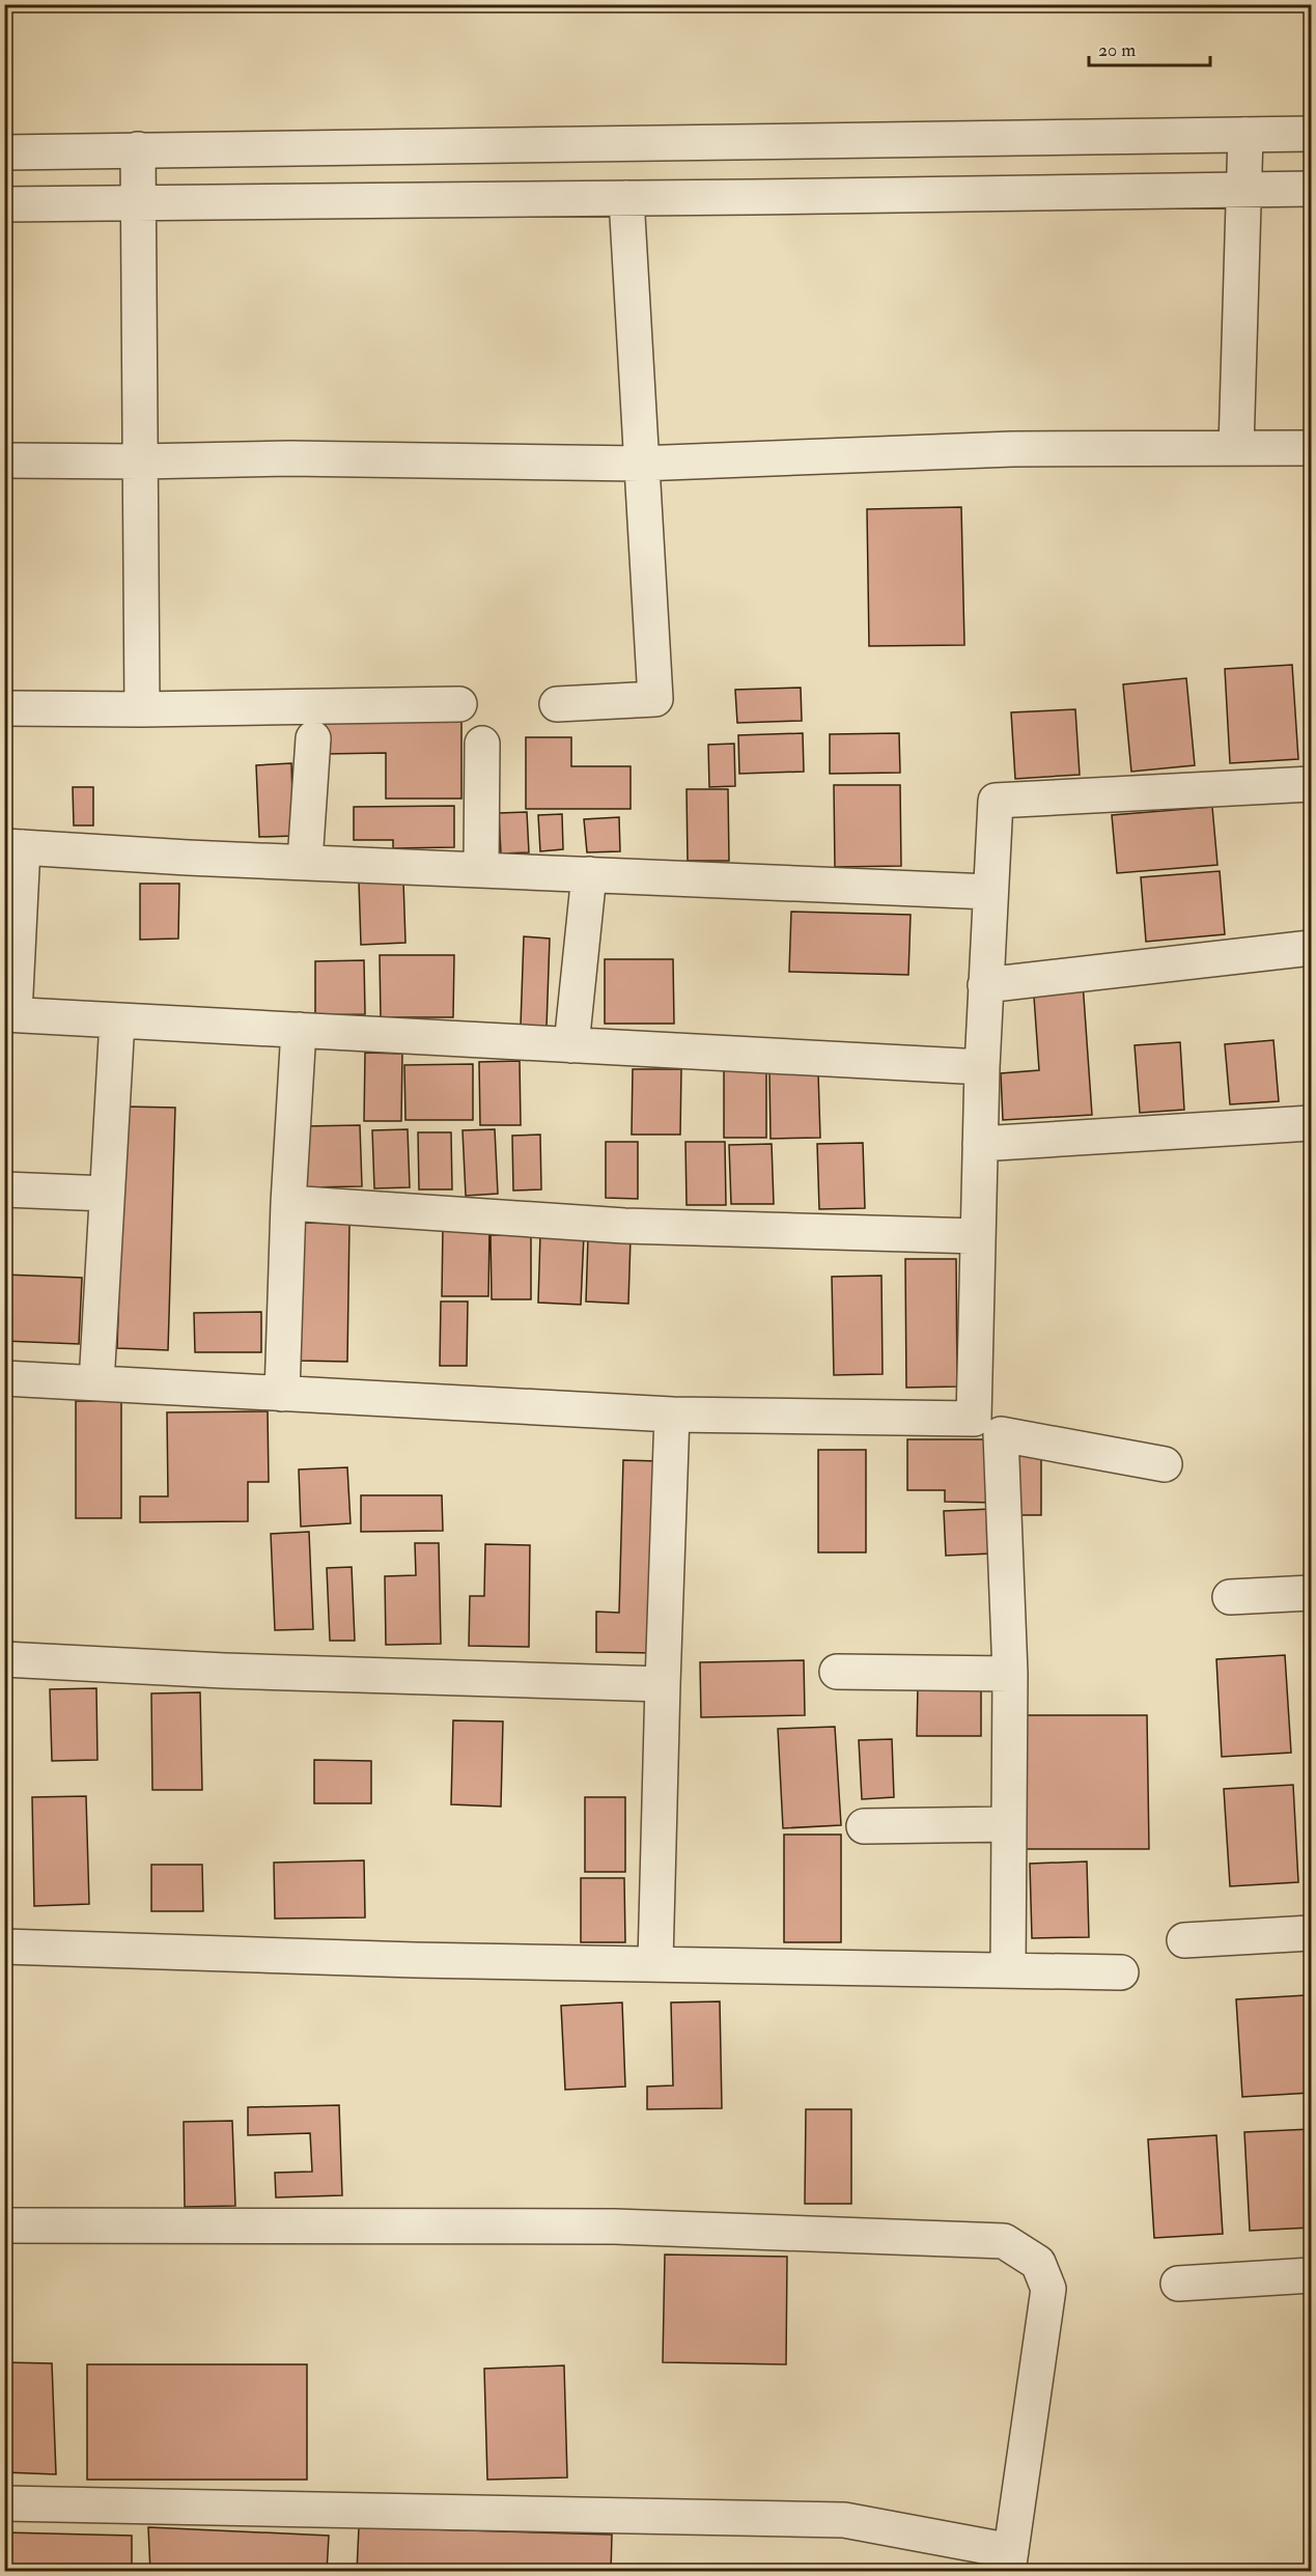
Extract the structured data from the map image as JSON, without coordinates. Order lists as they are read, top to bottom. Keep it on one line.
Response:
{"scale_bar":"20 m"}
